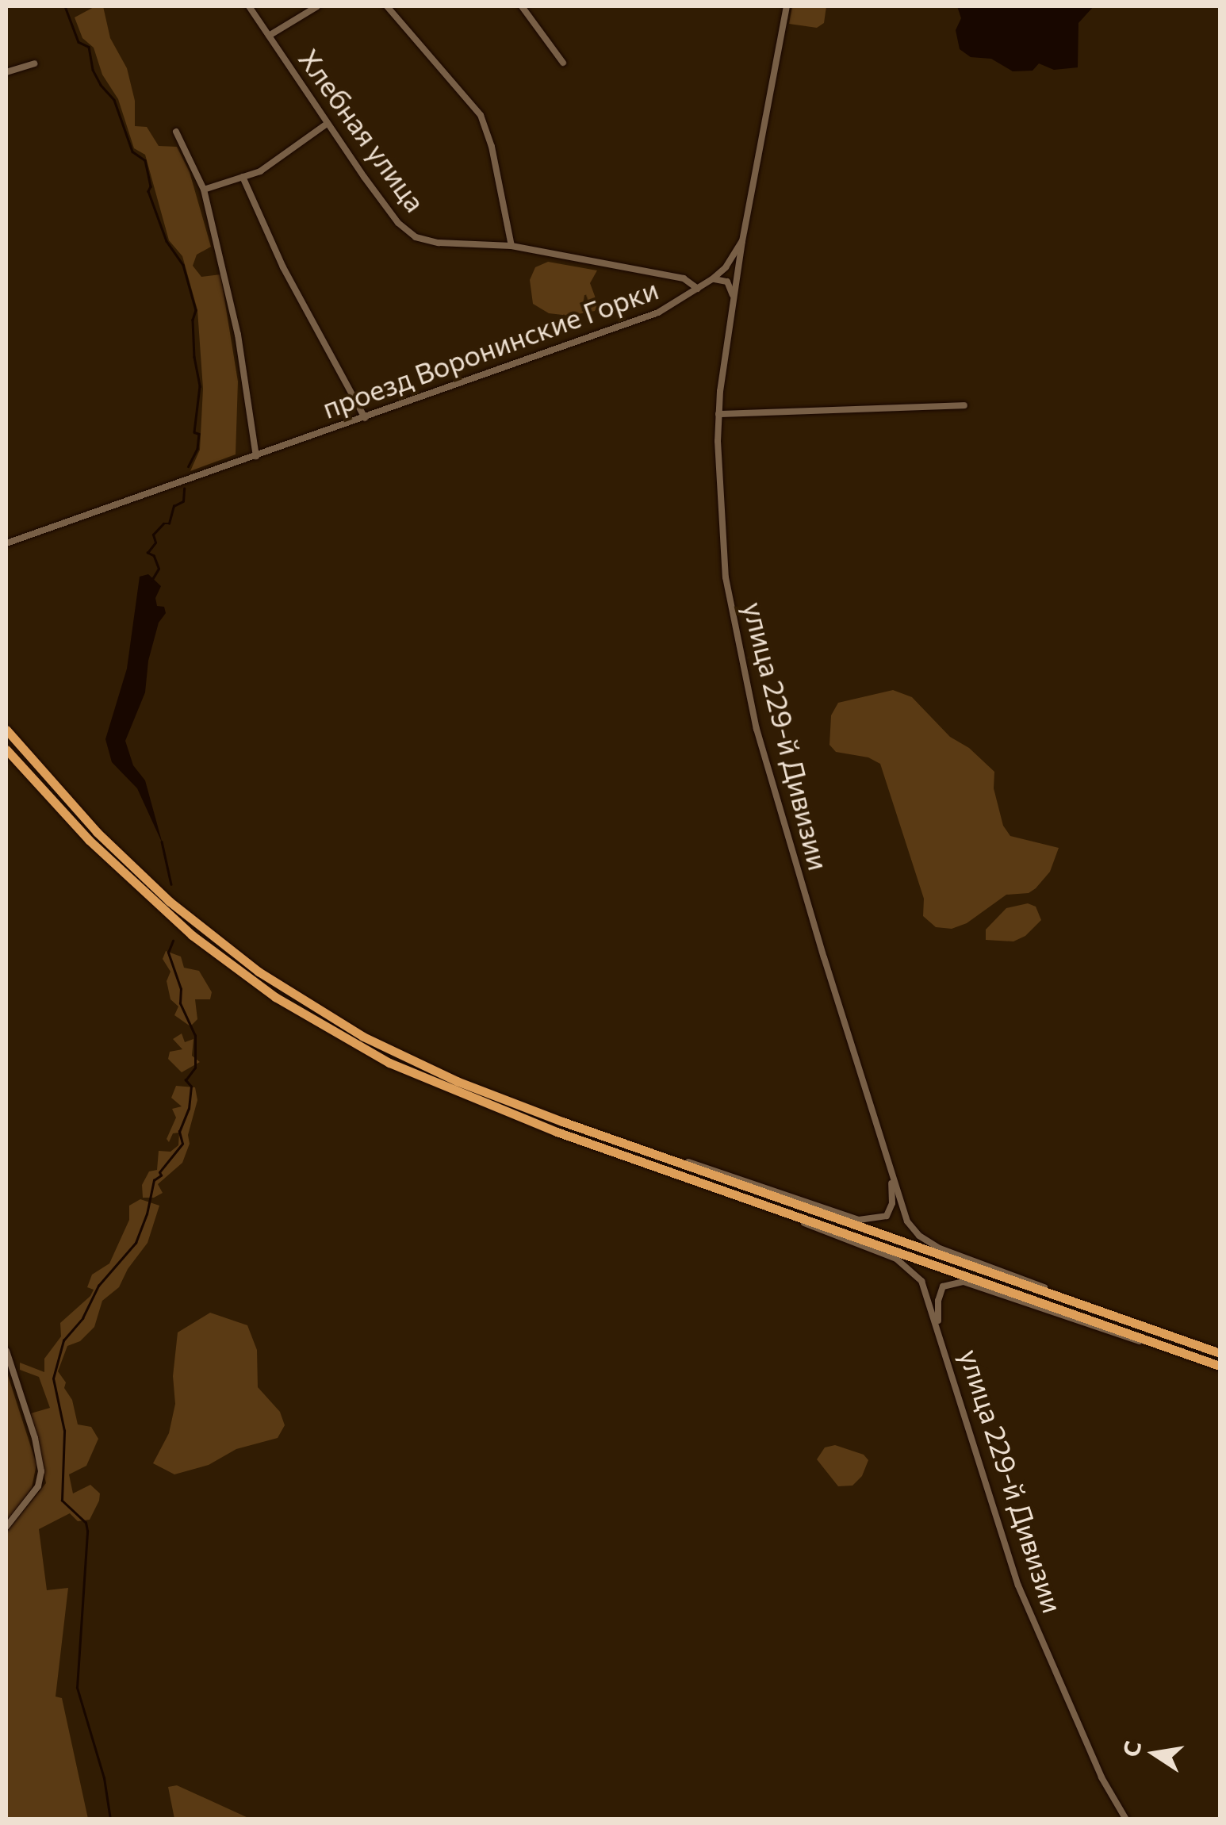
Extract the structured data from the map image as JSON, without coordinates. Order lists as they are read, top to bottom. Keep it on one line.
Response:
{"streets":{"street":["Хлебная улица","проезд Воронинские Горки","улица 229-й Дивизии"]},"crossings":[["Хлебная улица","проезд Воронинские Горки"],["проезд Воронинские Горки","улица 229-й Дивизии"]],"north":"left"}
